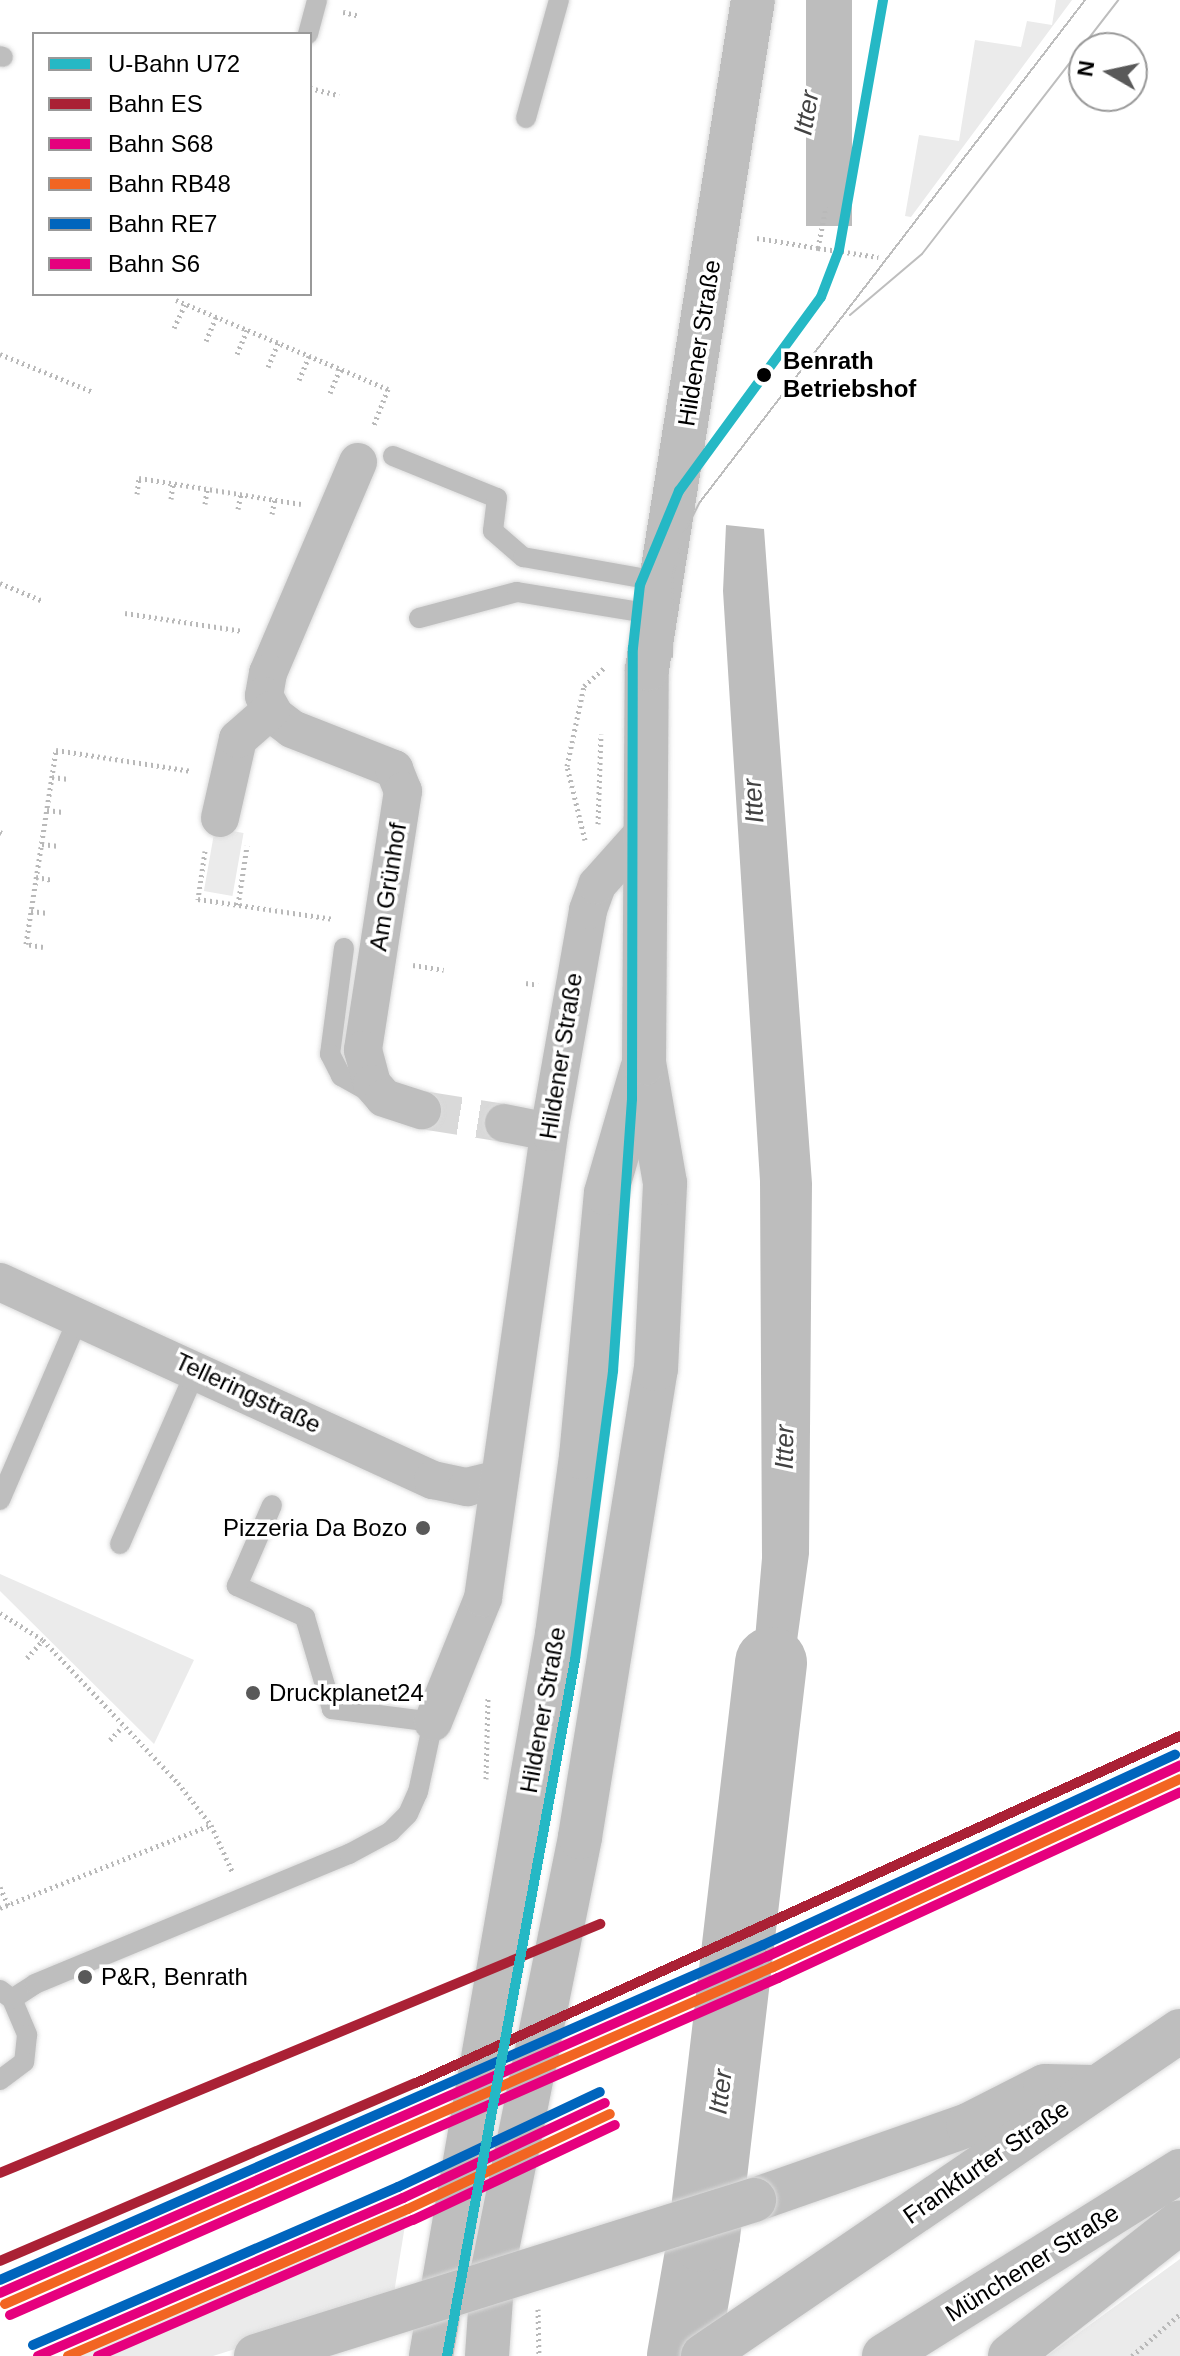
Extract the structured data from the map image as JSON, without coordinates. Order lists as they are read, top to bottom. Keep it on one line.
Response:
{"streets":{"main road":["Hildener Straße","Frankfurter Straße","Münchener Straße"],"street":["Am Grünhof","Telleringstraße"]},"crossings":[["Hildener Straße","Telleringstraße"]],"water":["Itter"],"places":["Benrath Betriebshof","Pizzeria Da Bozo","Druckplanet24","P&R, Benrath"],"lines":["metro line U72","rail line ES","rail line RE7","rail line S68","rail line RB48","rail line S6"],"legend":["U-Bahn U72","Bahn ES","Bahn S68","Bahn RB48","Bahn RE7","Bahn S6"],"north":"left"}
